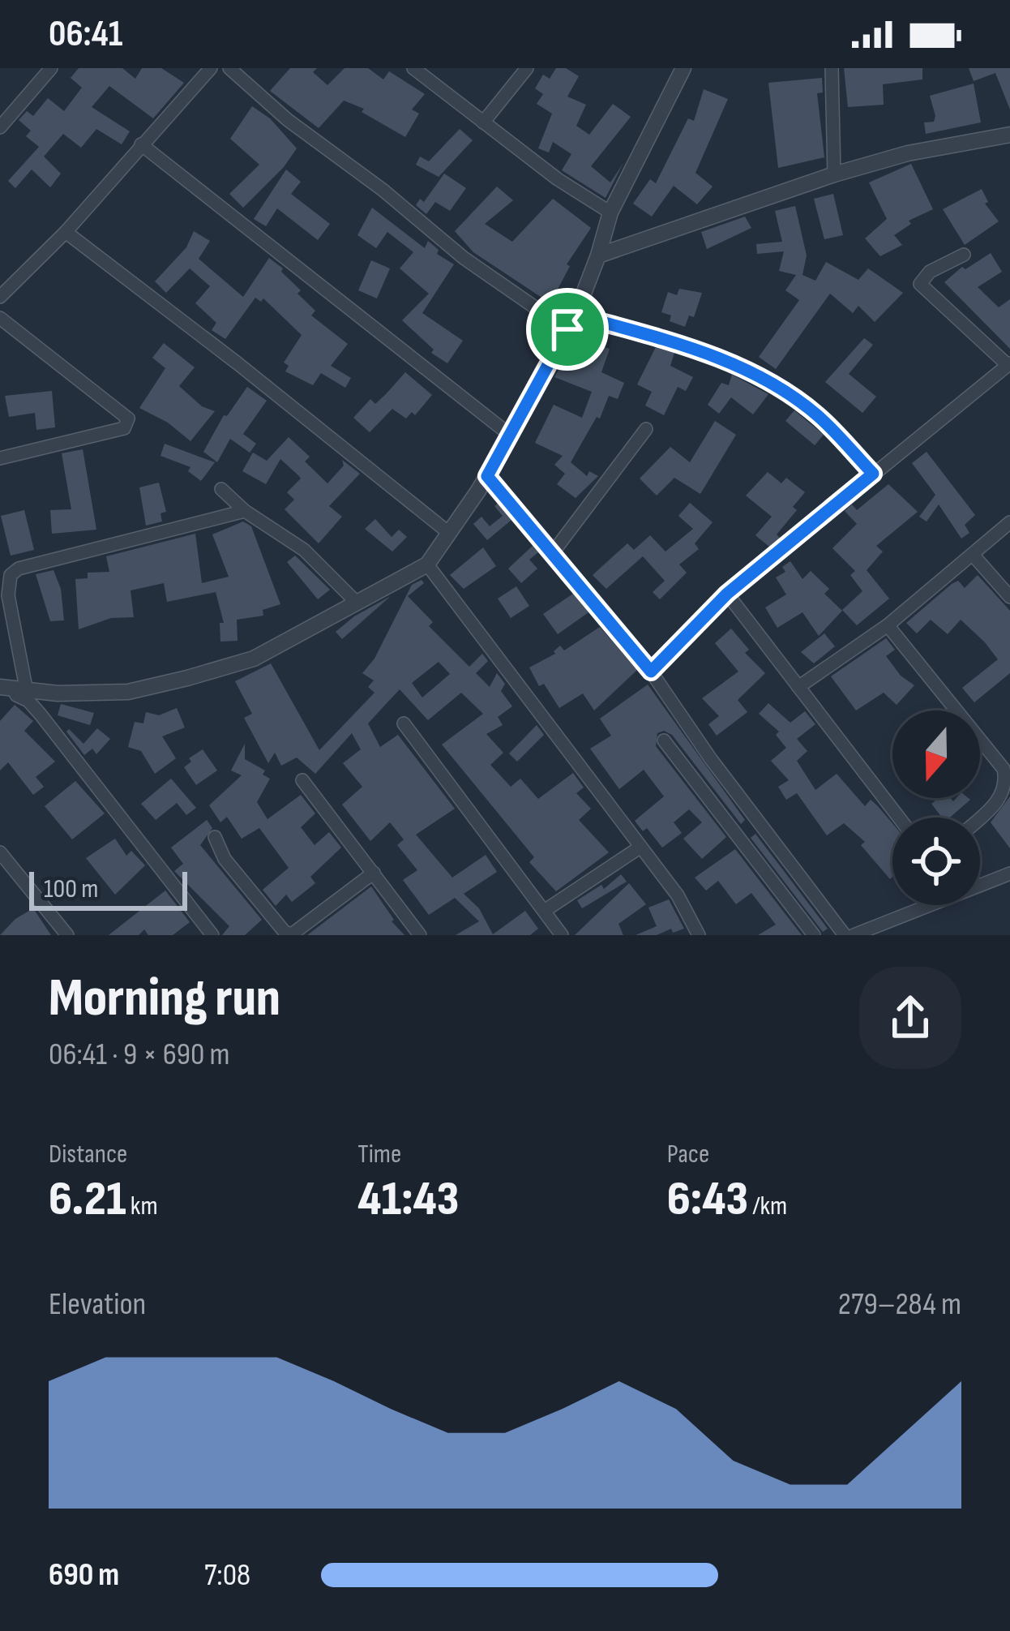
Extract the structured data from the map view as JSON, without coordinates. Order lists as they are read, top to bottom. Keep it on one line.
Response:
{"scale_bar":"100 m","north":"bottom","page":{"status":"06:41","scale":"100 m","heading":["Morning run","06:41 · 9 × 690 m"],"stats":[["Distance","6.21 km"],["Time","41:43"],["Pace","6:43 /km"]],"chart":["Elevation","279–284 m"],"list":[{"name":"690 m","note":"7:08"}]}}
